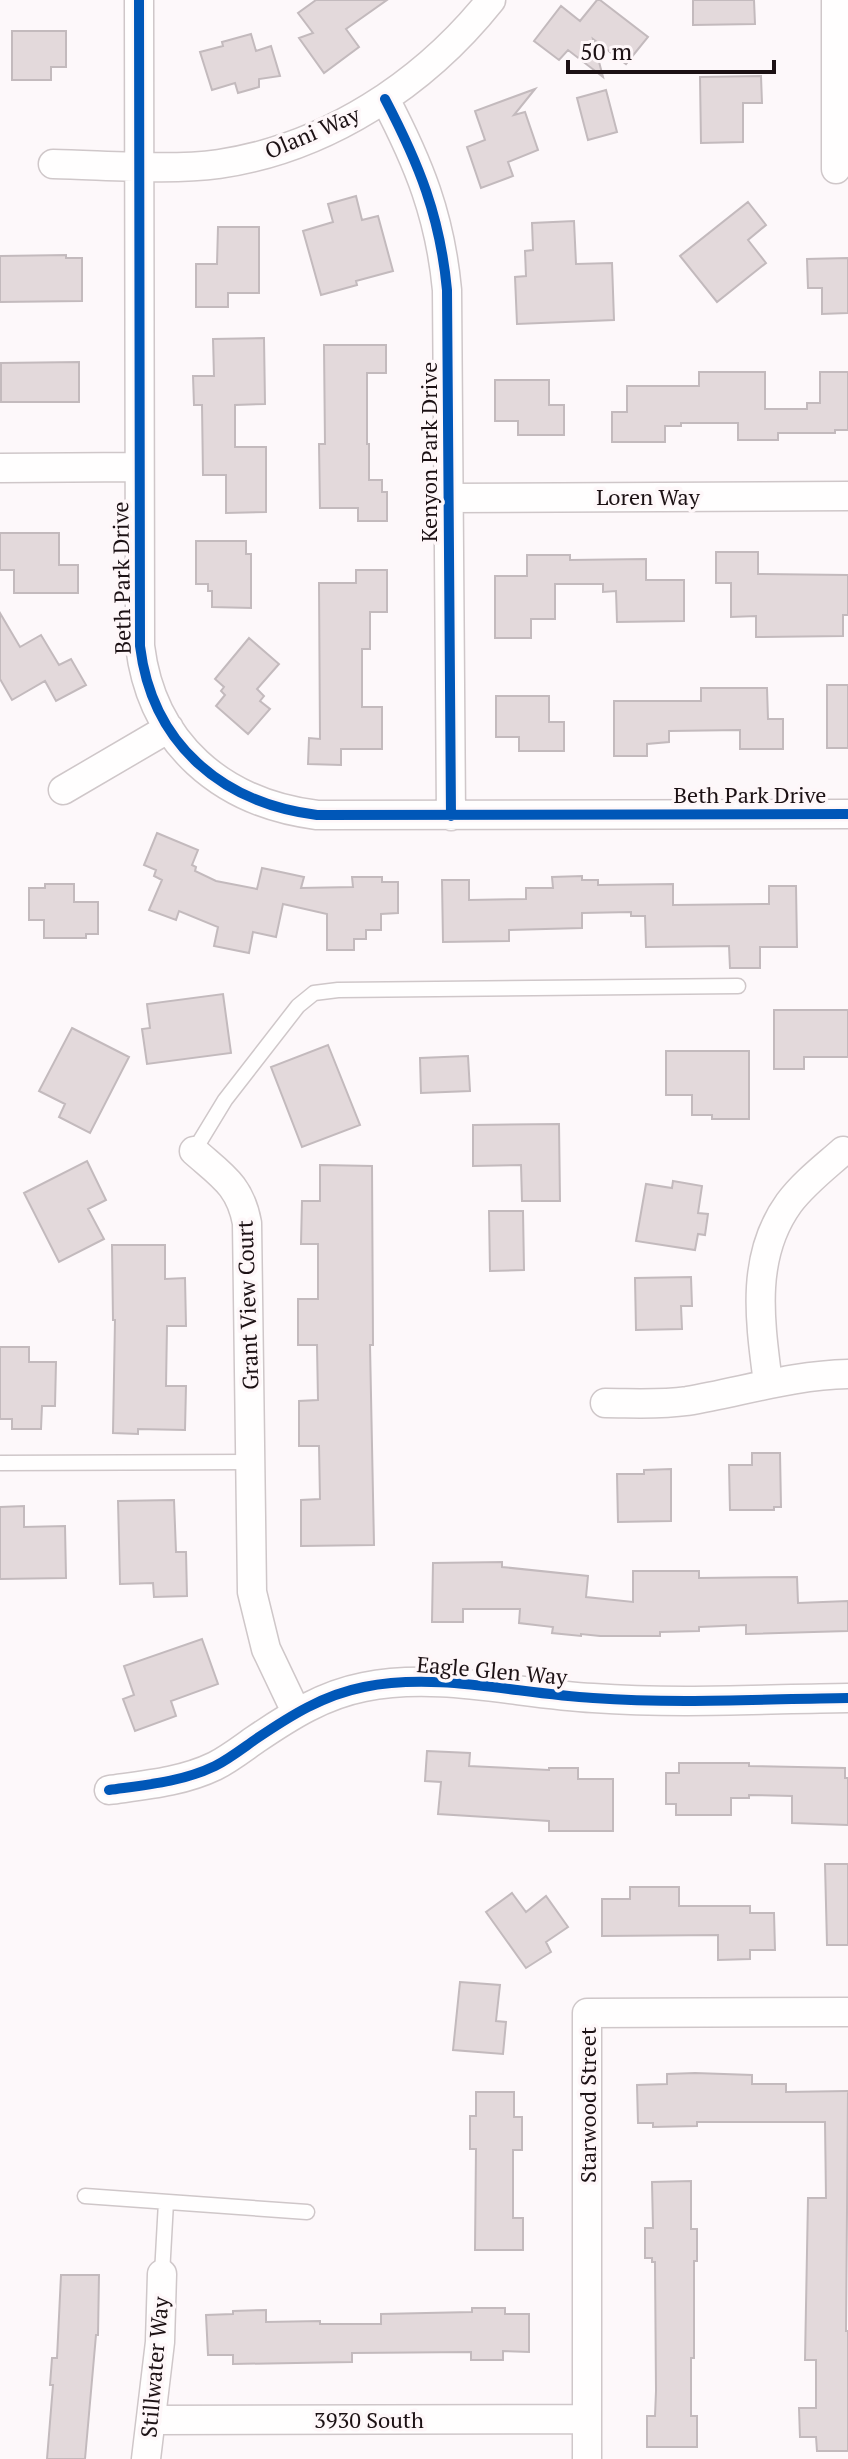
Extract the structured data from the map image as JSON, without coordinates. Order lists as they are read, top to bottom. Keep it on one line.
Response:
{"streets":{"street":["Olani Way","Kenyon Park Drive","Loren Way","Beth Park Drive","Grant View Court","Eagle Glen Way","Starwood Street","Stillwater Way","3930 South"]},"crossings":[["Olani Way","Kenyon Park Drive"],["Olani Way","Beth Park Drive"],["Kenyon Park Drive","Loren Way"],["Kenyon Park Drive","Beth Park Drive"],["Grant View Court","Eagle Glen Way"],["Starwood Street","3930 South"],["Stillwater Way","3930 South"]],"scale_bar":"50 m"}
